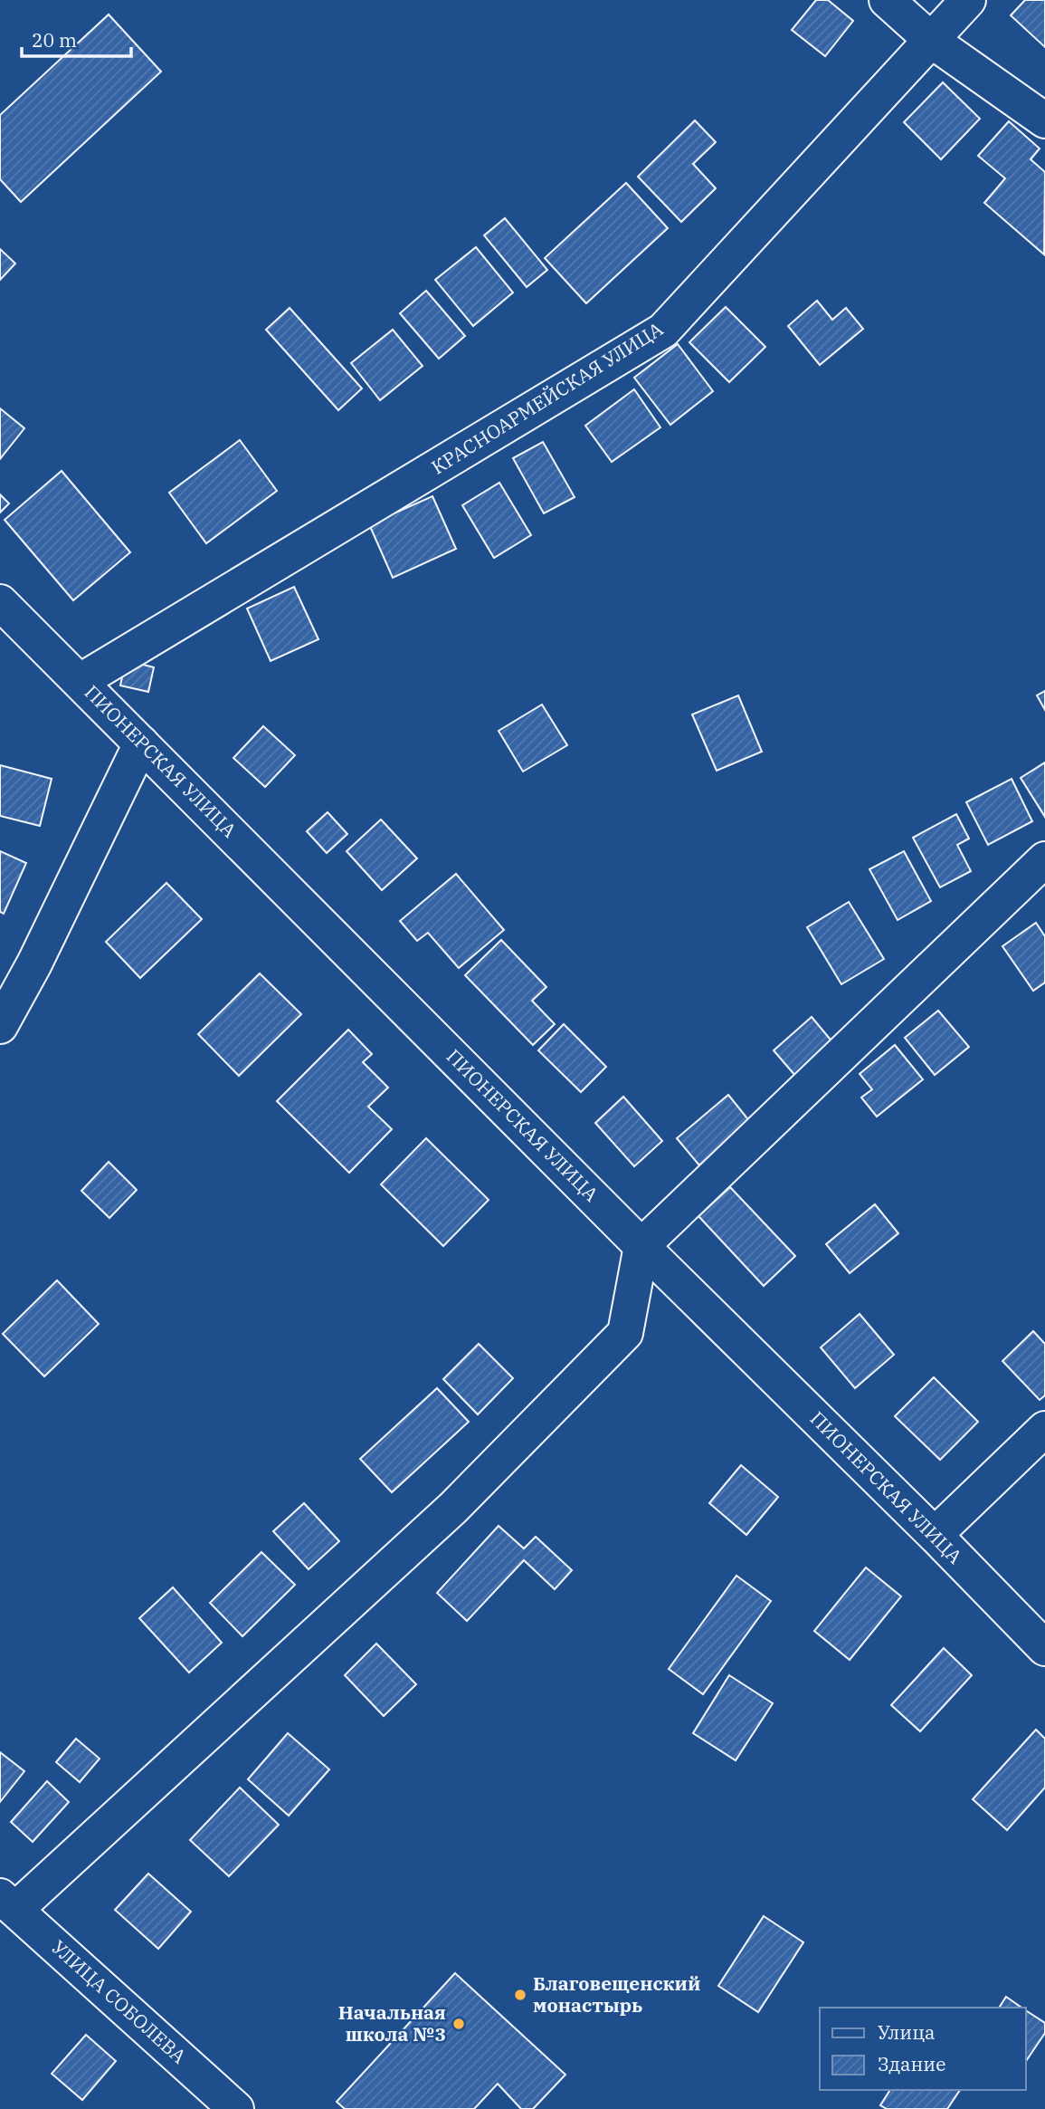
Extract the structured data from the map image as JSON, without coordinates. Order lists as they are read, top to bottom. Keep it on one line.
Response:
{"streets":{"street":["КРАСНОАРМЕЙСКАЯ УЛИЦА","ПИОНЕРСКАЯ УЛИЦА","УЛИЦА СОБОЛЕВА"]},"crossings":[["КРАСНОАРМЕЙСКАЯ УЛИЦА","ПИОНЕРСКАЯ УЛИЦА"]],"places":["Благовещенский монастырь","Начальная школа №3"],"legend":["Улица","Здание"],"scale_bar":"20 m"}
